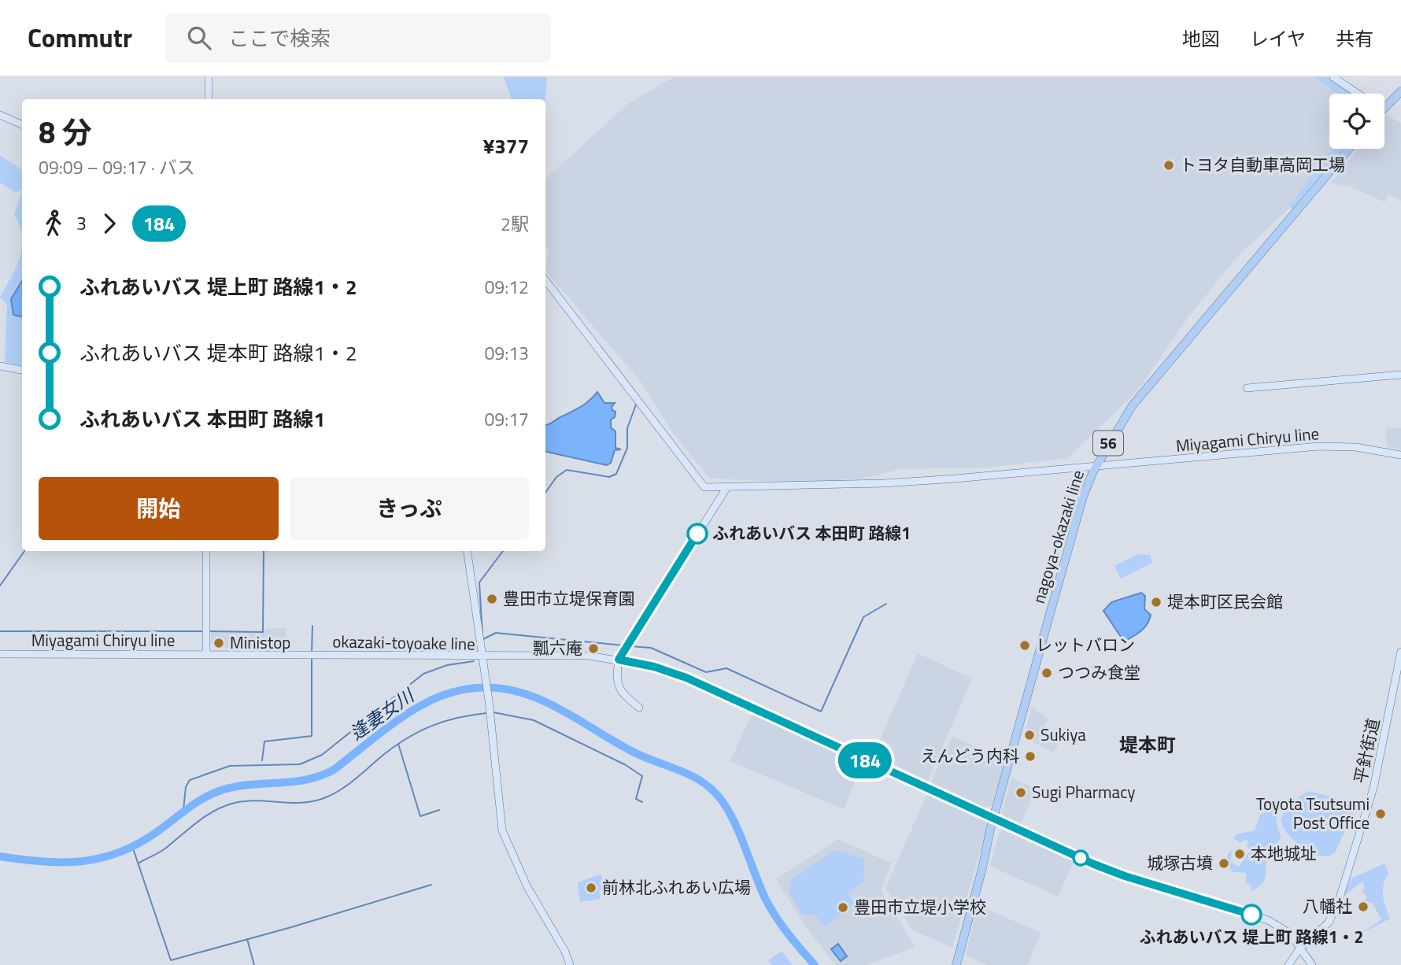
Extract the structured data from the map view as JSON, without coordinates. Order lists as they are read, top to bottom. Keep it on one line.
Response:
{"streets":{"main road":["Miyagami Chiryu line","56","nagoya-okazaki line","okazaki-toyoake line","平針街道"]},"crossings":[["Miyagami Chiryu line","nagoya-okazaki line"],["Miyagami Chiryu line","okazaki-toyoake line"]],"districts":["堤本町"],"water":["逢妻女川"],"places":["トヨタ自動車高岡工場","ふれあいバス 本田町 路線1","豊田市立堤保育園","堤本町区民会館","Ministop","レットバロン","瓢六庵","つつみ食堂","Sukiya","えんどう内科","Sugi Pharmacy","Toyota Tsutsumi Post Office","本地城址","城塚古墳","前林北ふれあい広場","八幡社","豊田市立堤小学校","ふれあいバス 堤上町 路線1・2"],"lines":["bus line 184"],"page":{"header":"Commutr","search":"ここで検索","nav":["地図","レイヤ","共有"],"on_map":"184","heading":["8 分","09:09 – 09:17 · バス","¥377"],"legs":["3","184","2駅"],"list":[{"name":"ふれあいバス 堤上町 路線1・2","value":"09:12"},{"name":"ふれあいバス 堤本町 路線1・2","value":"09:13"},{"name":"ふれあいバス 本田町 路線1","value":"09:17"}],"buttons":["開始","きっぷ"]}}
